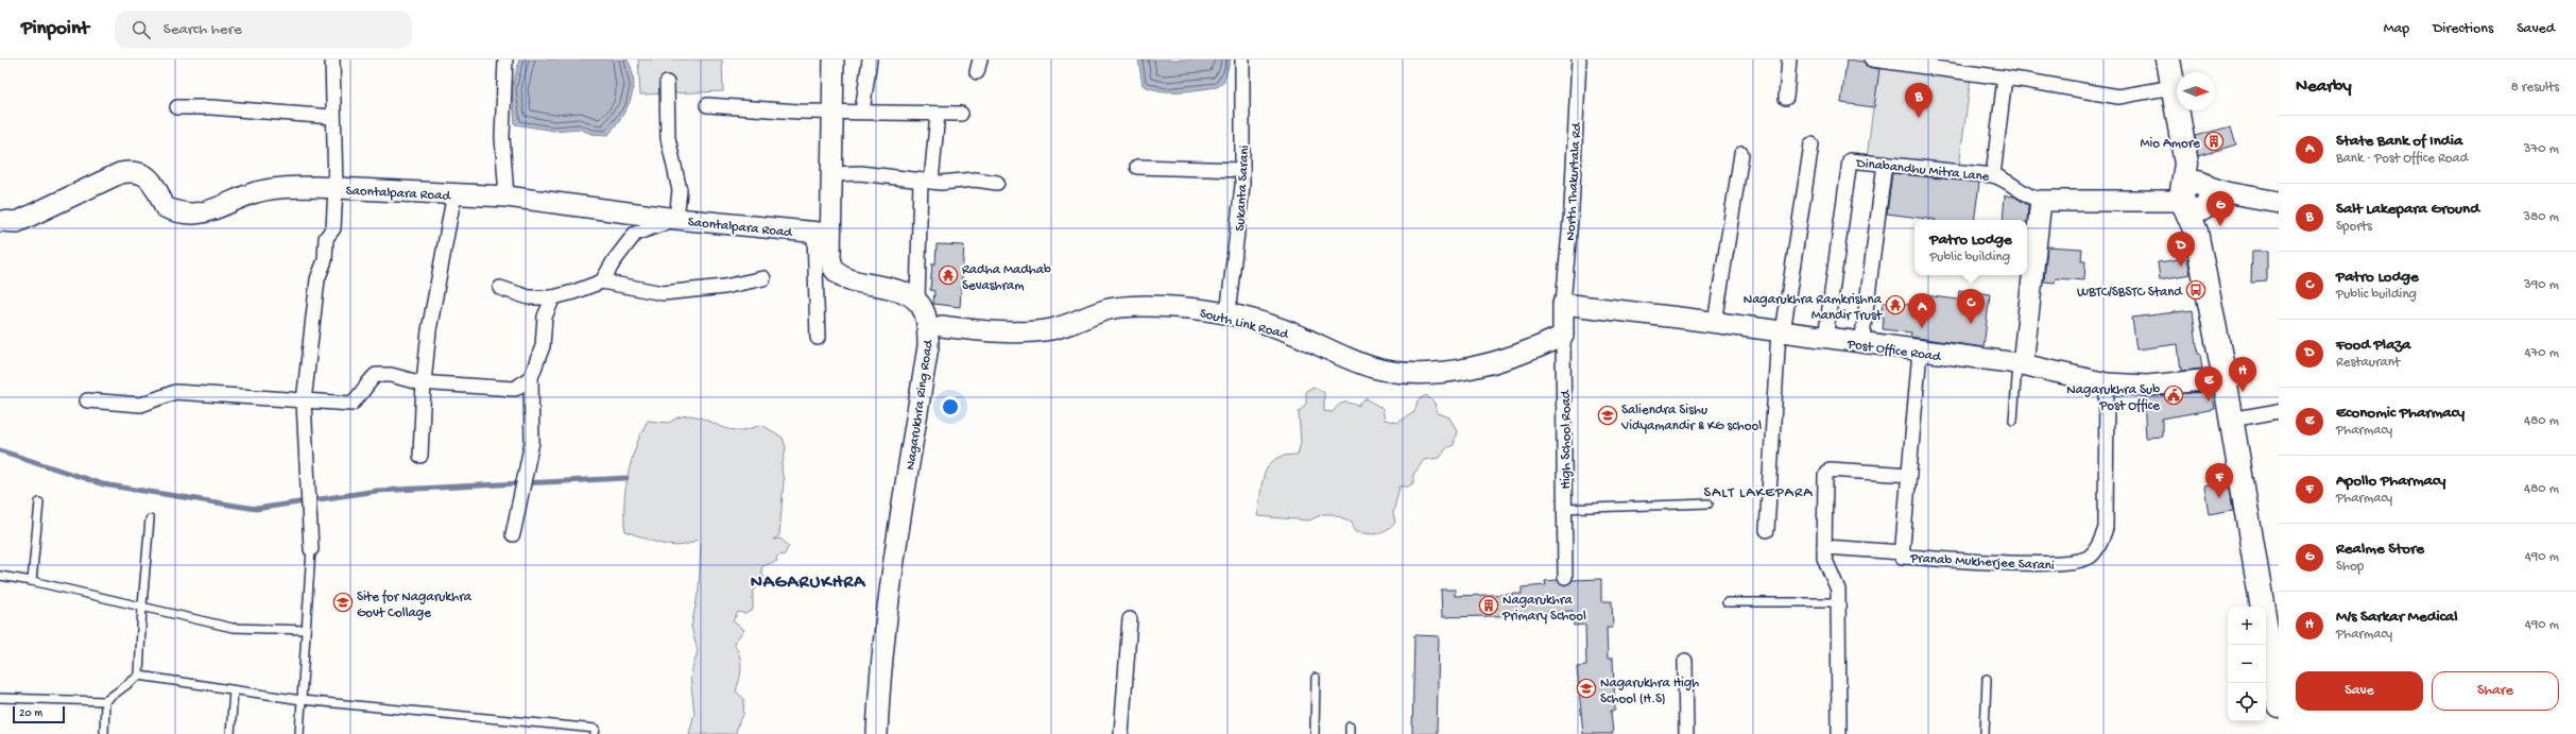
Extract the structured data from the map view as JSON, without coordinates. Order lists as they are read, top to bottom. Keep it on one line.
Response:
{"streets":{"street":["Dinabandhu Mitra Lane","North Thakurtala Rd","Sukanta Sarani","Saontalpara Road","South Link Road","Post Office Road","Nagarukhra Ring Road","High School Road","Pranab Mukherjee Sarani"]},"crossings":[["Dinabandhu Mitra Lane","Post Office Road"],["North Thakurtala Rd","Post Office Road"],["North Thakurtala Rd","High School Road"],["Sukanta Sarani","South Link Road"],["South Link Road","High School Road"],["Post Office Road","High School Road"],["Post Office Road","Pranab Mukherjee Sarani"]],"districts":["SALT LAKEPARA","NAGARUKHRA"],"places":{"building":["Mio Amore","Nagarukhra Primary School"],"temple":["Radha Madhab Sevashram","Nagarukhra Ramkrishna Mandir Trust"],"bus stop":["WBTC/SBSTC Stand"],"public building":["Nagarukhra Sub Post Office"],"school or university":["Saliendra Sishu Vidyamandir & KG school","Site for Nagarukhra Govt Collage","Nagarukhra High School (H.S)"]},"scale_bar":"20 m","north":"right","page":{"header":"Pinpoint","search":"Search here","nav":["Map","Directions","Saved"],"heading":["Nearby","8 results"],"pins":["B","G","D","C","A","H","E","F"],"list":[{"mark":"A","name":"State Bank of India","note":"Bank · Post Office Road","value":"370 m"},{"mark":"B","name":"Salt Lakepara Ground","note":"Sports","value":"380 m"},{"mark":"C","name":"Patro Lodge","note":"Public building","value":"390 m"},{"mark":"D","name":"Food Plaza","note":"Restaurant","value":"470 m"},{"mark":"E","name":"Economic Pharmacy","note":"Pharmacy","value":"480 m"},{"mark":"F","name":"Apollo Pharmacy","note":"Pharmacy","value":"480 m"},{"mark":"G","name":"Realme Store","note":"Shop","value":"490 m"},{"mark":"H","name":"M/s Sarkar Medical","note":"Pharmacy","value":"490 m"}],"popup":["Patro Lodge","Public building"],"map_buttons":["+","−"],"buttons":["Save","Share"],"scale":"20 m"}}
